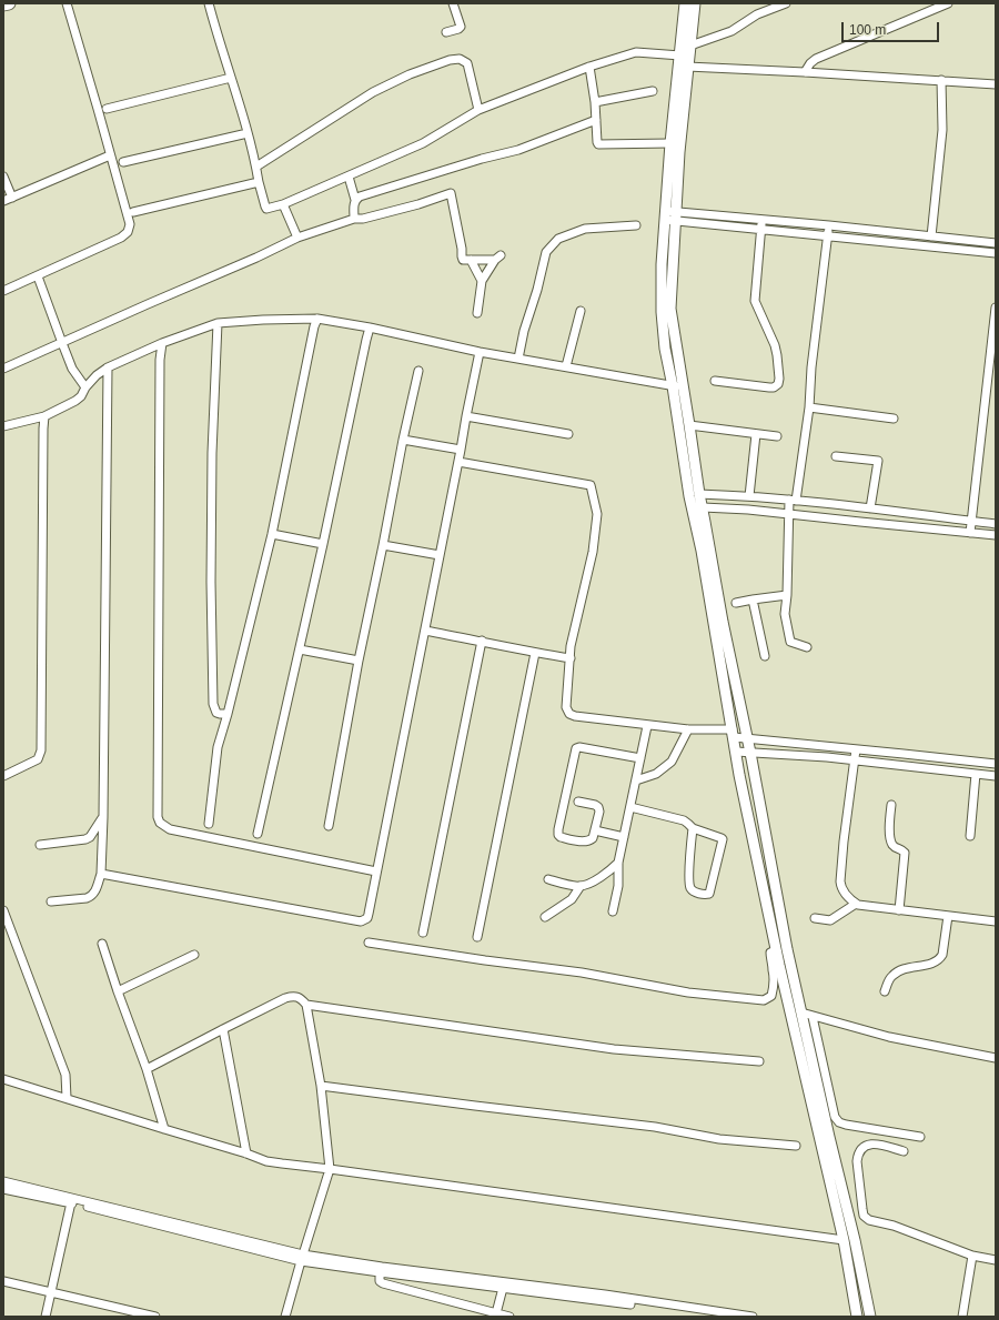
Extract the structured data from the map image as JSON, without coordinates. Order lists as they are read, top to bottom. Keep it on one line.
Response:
{"scale_bar":"100 m"}
